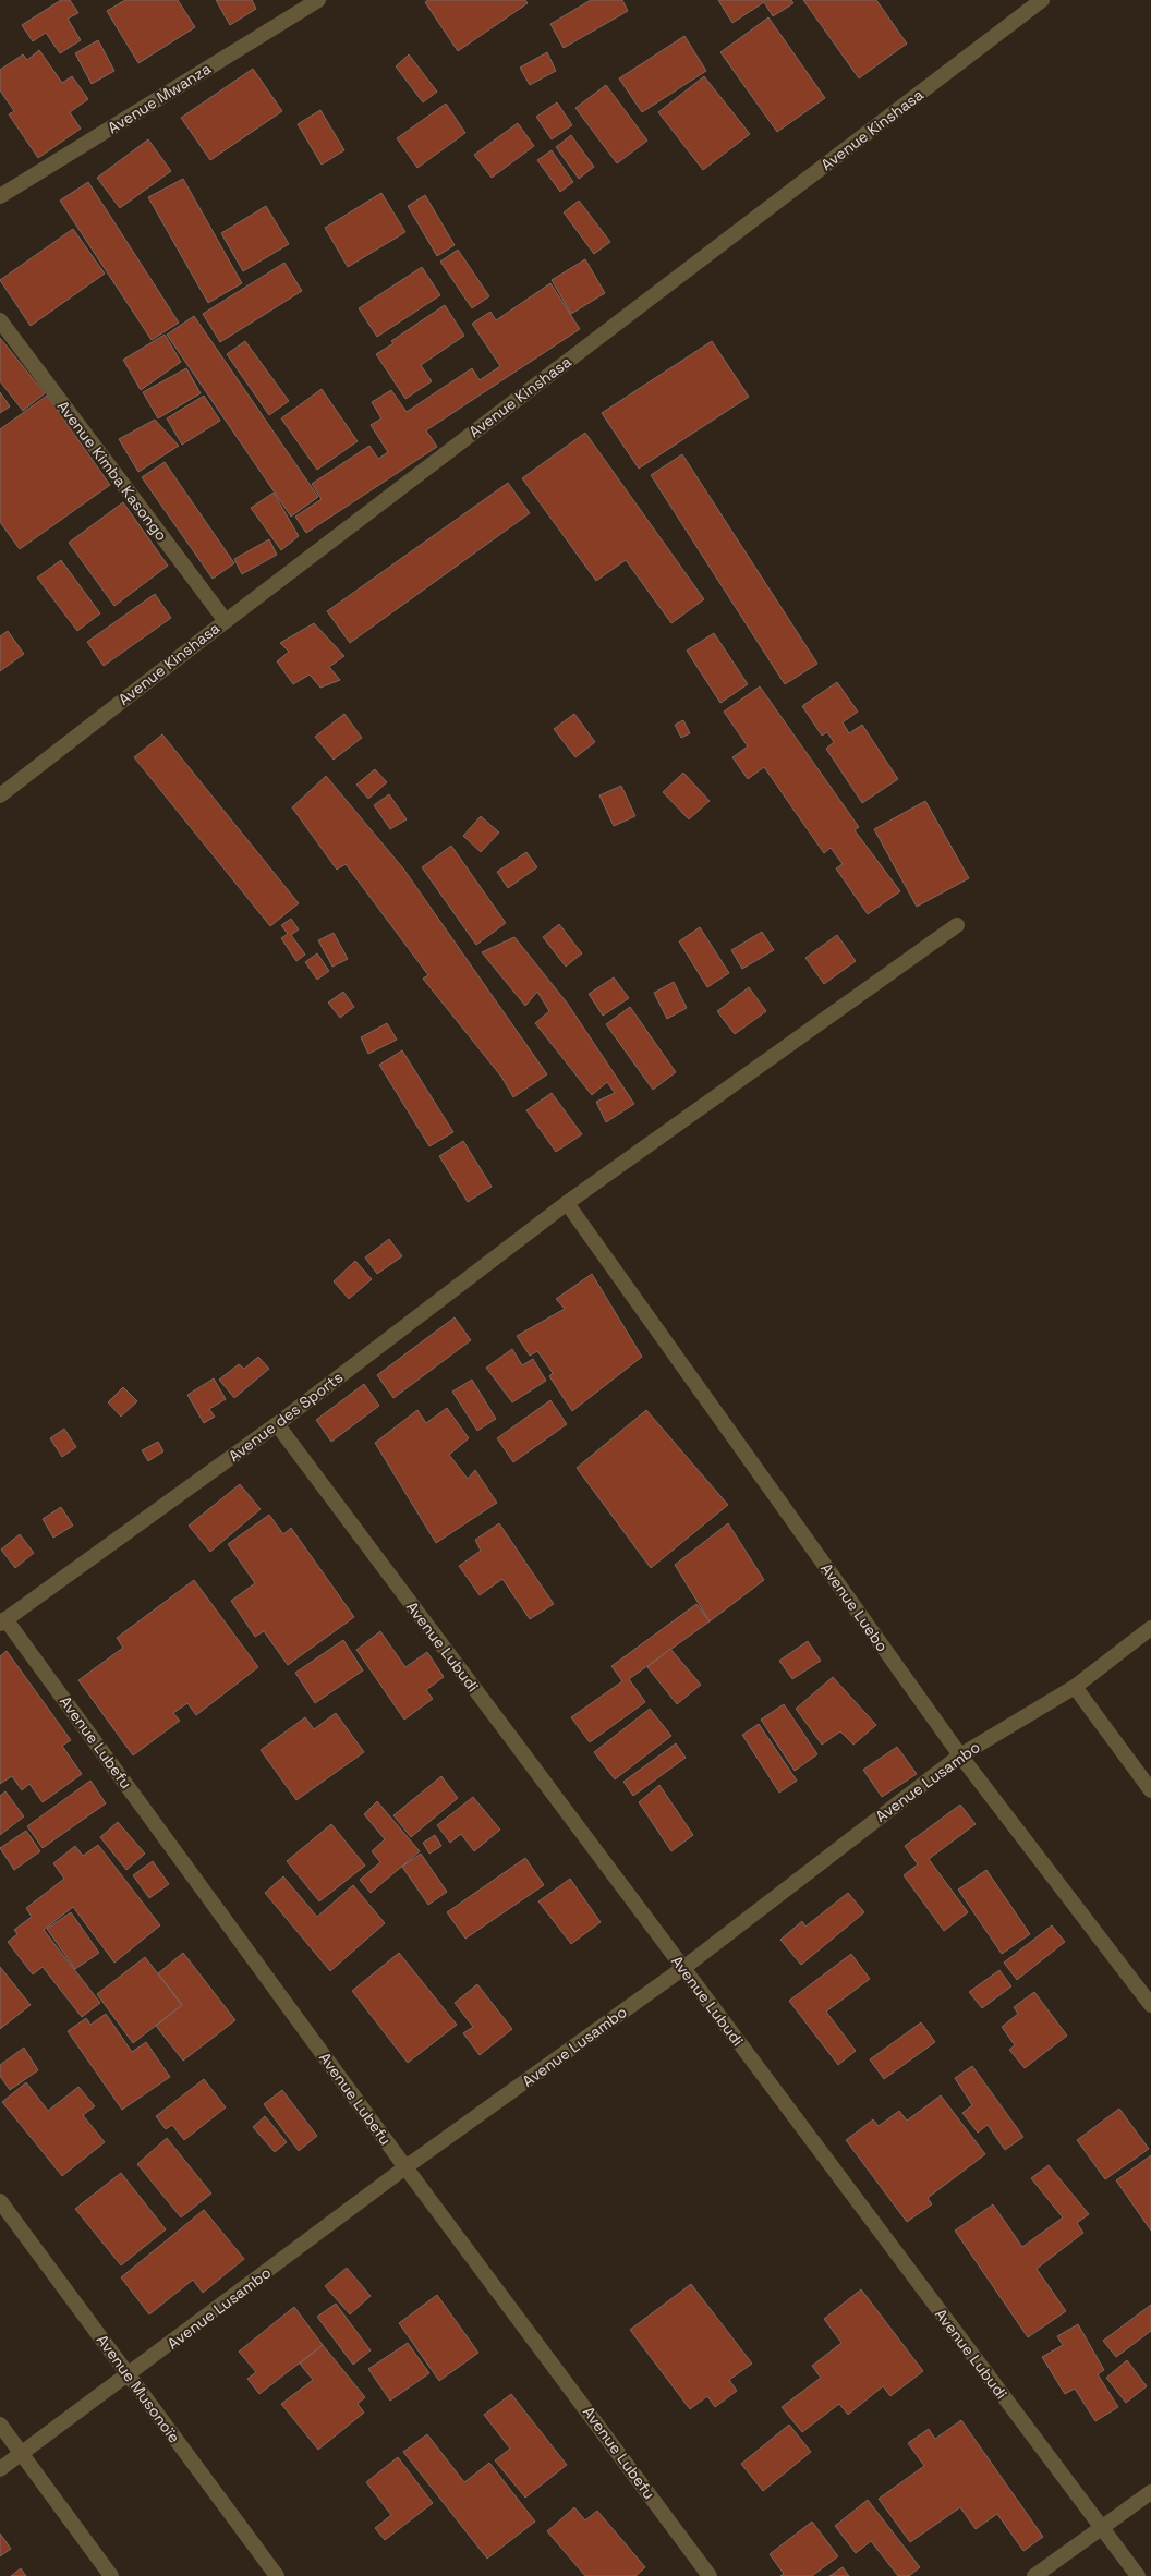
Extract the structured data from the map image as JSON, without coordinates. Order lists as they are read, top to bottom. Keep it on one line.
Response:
{"streets":{"street":["Avenue Mwanza","Avenue Kinshasa","Avenue Kimba Kasongo","Avenue des Sports","Avenue Luebo","Avenue Lubudi","Avenue Lubefu","Avenue Lusambo","Avenue Musonoïe"]},"crossings":[["Avenue Kinshasa","Avenue Kimba Kasongo"],["Avenue des Sports","Avenue Luebo"],["Avenue des Sports","Avenue Lubudi"],["Avenue des Sports","Avenue Lubefu"],["Avenue Luebo","Avenue Lusambo"],["Avenue Lubudi","Avenue Lusambo"],["Avenue Lubefu","Avenue Lusambo"],["Avenue Lusambo","Avenue Musonoïe"]]}
